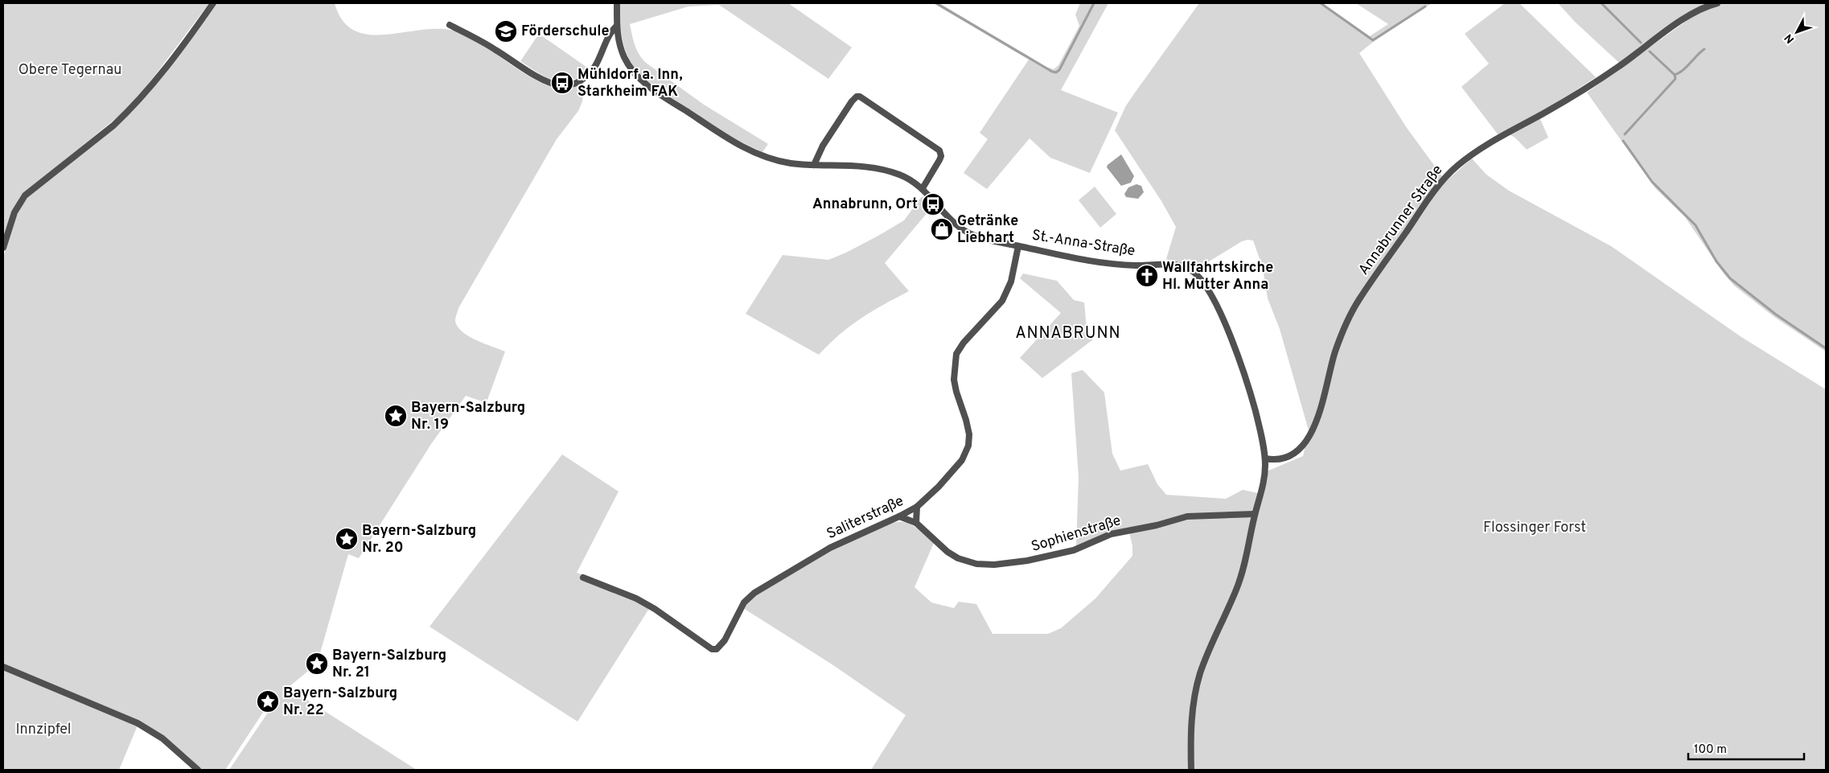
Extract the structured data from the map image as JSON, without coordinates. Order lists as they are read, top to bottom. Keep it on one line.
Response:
{"streets":{"street":["Annabrunner Straße","St.-Anna-Straße","Saliterstraße","Sophienstraße"]},"crossings":[["Annabrunner Straße","St.-Anna-Straße"],["St.-Anna-Straße","Saliterstraße"],["St.-Anna-Straße","Sophienstraße"],["Saliterstraße","Sophienstraße"]],"districts":["ANNABRUNN"],"parks":["Obere Tegernau","Flossinger Forst","Innzipfel"],"places":{"school or university":["Förderschule"],"bus stop":["Mühldorf a. Inn, Starkheim FAK","Annabrunn, Ort"],"shop":["Getränke Liebhart"],"church":["Wallfahrtskirche Hl. Mutter Anna"],"place":["Bayern-Salzburg Nr. 19","Bayern-Salzburg Nr. 20","Bayern-Salzburg Nr. 21","Bayern-Salzburg Nr. 22"]},"scale_bar":"100 m","north":"bottom left"}
